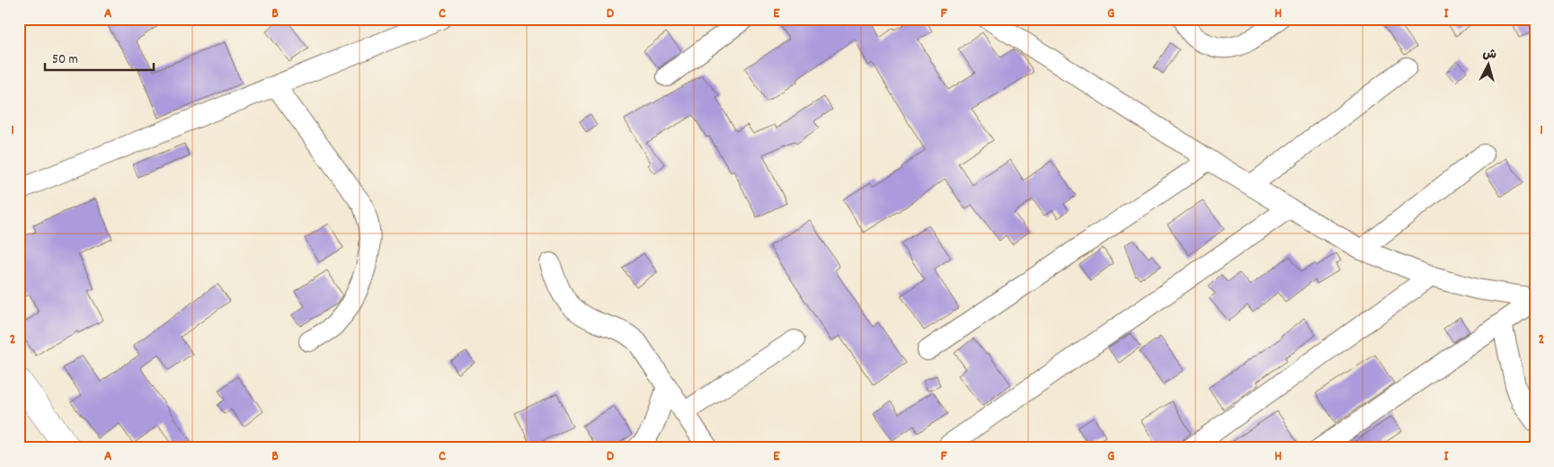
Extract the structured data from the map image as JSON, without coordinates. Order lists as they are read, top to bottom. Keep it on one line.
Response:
{"scale_bar":"50 m","north":"top","grid":{"columns":["A","B","C","D","E","F","G","H","I"],"rows":["1","2"]}}
